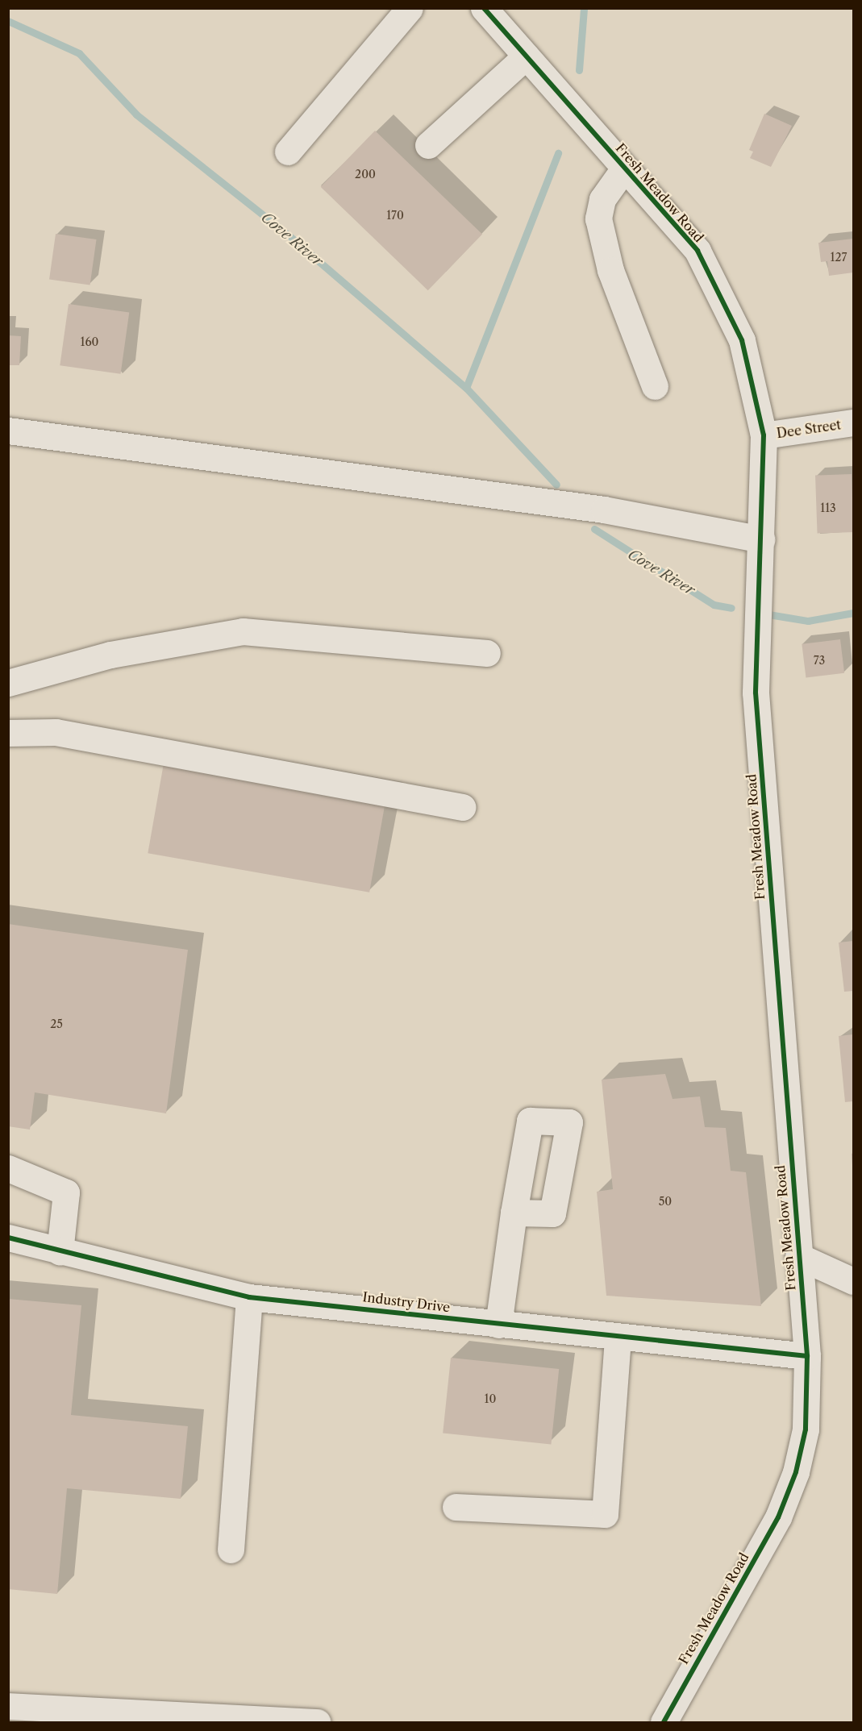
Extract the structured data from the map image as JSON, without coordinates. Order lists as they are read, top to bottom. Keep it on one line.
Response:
{"streets":{"street":["Fresh Meadow Road","Dee Street","Industry Drive"]},"crossings":[["Fresh Meadow Road","Dee Street"],["Fresh Meadow Road","Industry Drive"]],"water":["Cove River"],"house_numbers":["200","170","127","160","113","73","25","50","10"]}
